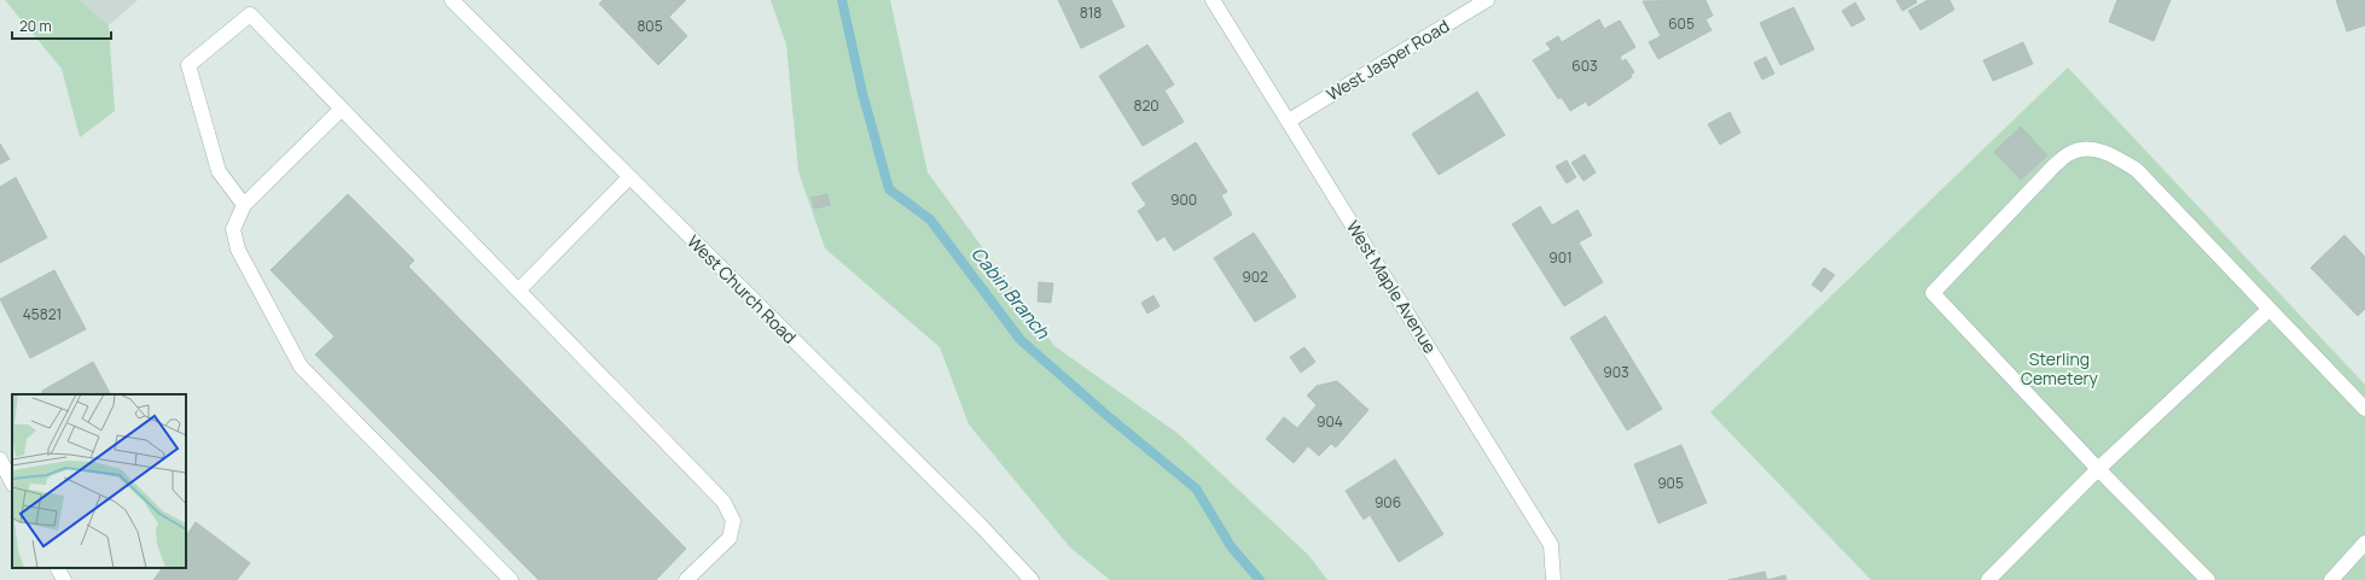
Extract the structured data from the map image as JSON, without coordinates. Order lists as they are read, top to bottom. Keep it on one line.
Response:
{"streets":{"street":["West Jasper Road","West Maple Avenue","West Church Road"]},"crossings":[["West Jasper Road","West Maple Avenue"]],"water":["Cabin Branch"],"parks":["Sterling Cemetery"],"house_numbers":["818","605","805","603","820","900","901","902","45821","903","904","905","906"],"scale_bar":"20 m"}
